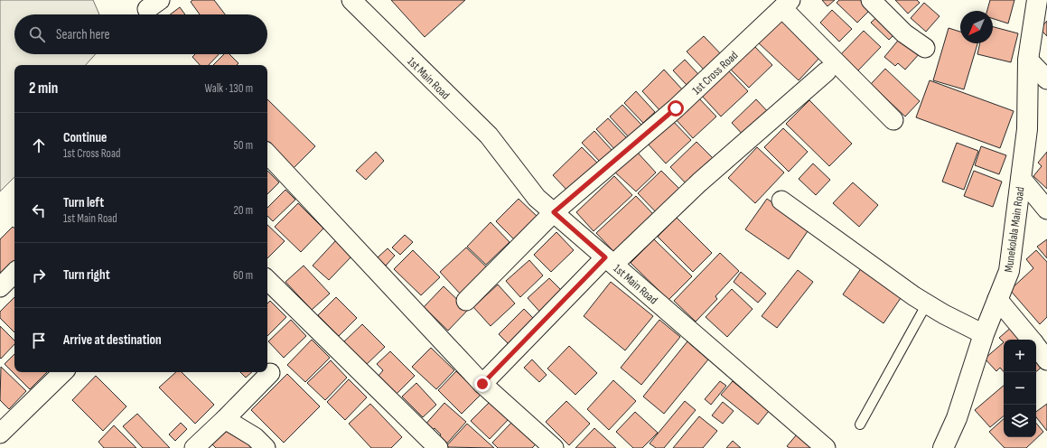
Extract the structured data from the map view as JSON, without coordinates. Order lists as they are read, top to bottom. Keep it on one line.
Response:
{"streets":{"street":["1st Cross Road","1st Main Road","Munekolala Main Road"]},"crossings":[["1st Cross Road","1st Main Road"]],"north":"bottom left","page":{"search":"Search here","heading":["2 min","Walk · 130 m"],"list":[["Continue","1st Cross Road","50 m"],["Turn left","1st Main Road","20 m"],["Turn right","60 m"],"Arrive at destination"],"map_buttons":["+","−"]}}
